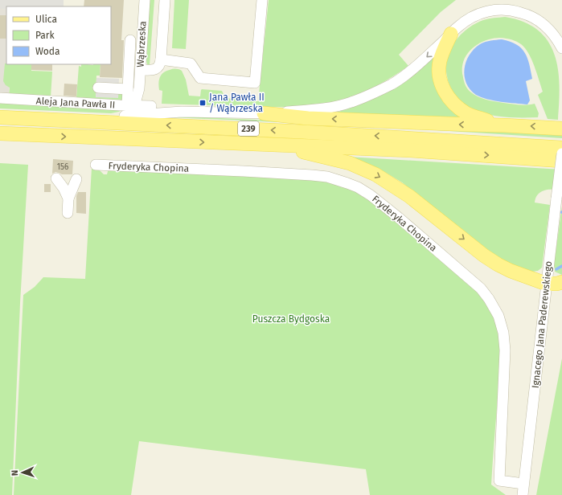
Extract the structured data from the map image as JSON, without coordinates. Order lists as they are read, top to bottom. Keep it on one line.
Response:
{"streets":{"main road":["Aleja Jana Pawła II","239"],"street":["Wąbrzeska","Fryderyka Chopina","Ignacego Jana Paderewskiego"]},"crossings":[["Wąbrzeska","Aleja Jana Pawła II"],["Aleja Jana Pawła II","239"],["Fryderyka Chopina","Ignacego Jana Paderewskiego"]],"parks":["Puszcza Bydgoska"],"places":{"transit":["Jana Pawła II / Wąbrzeska"]},"house_numbers":["156"],"legend":["Ulica","Park","Woda"],"north":"left"}
